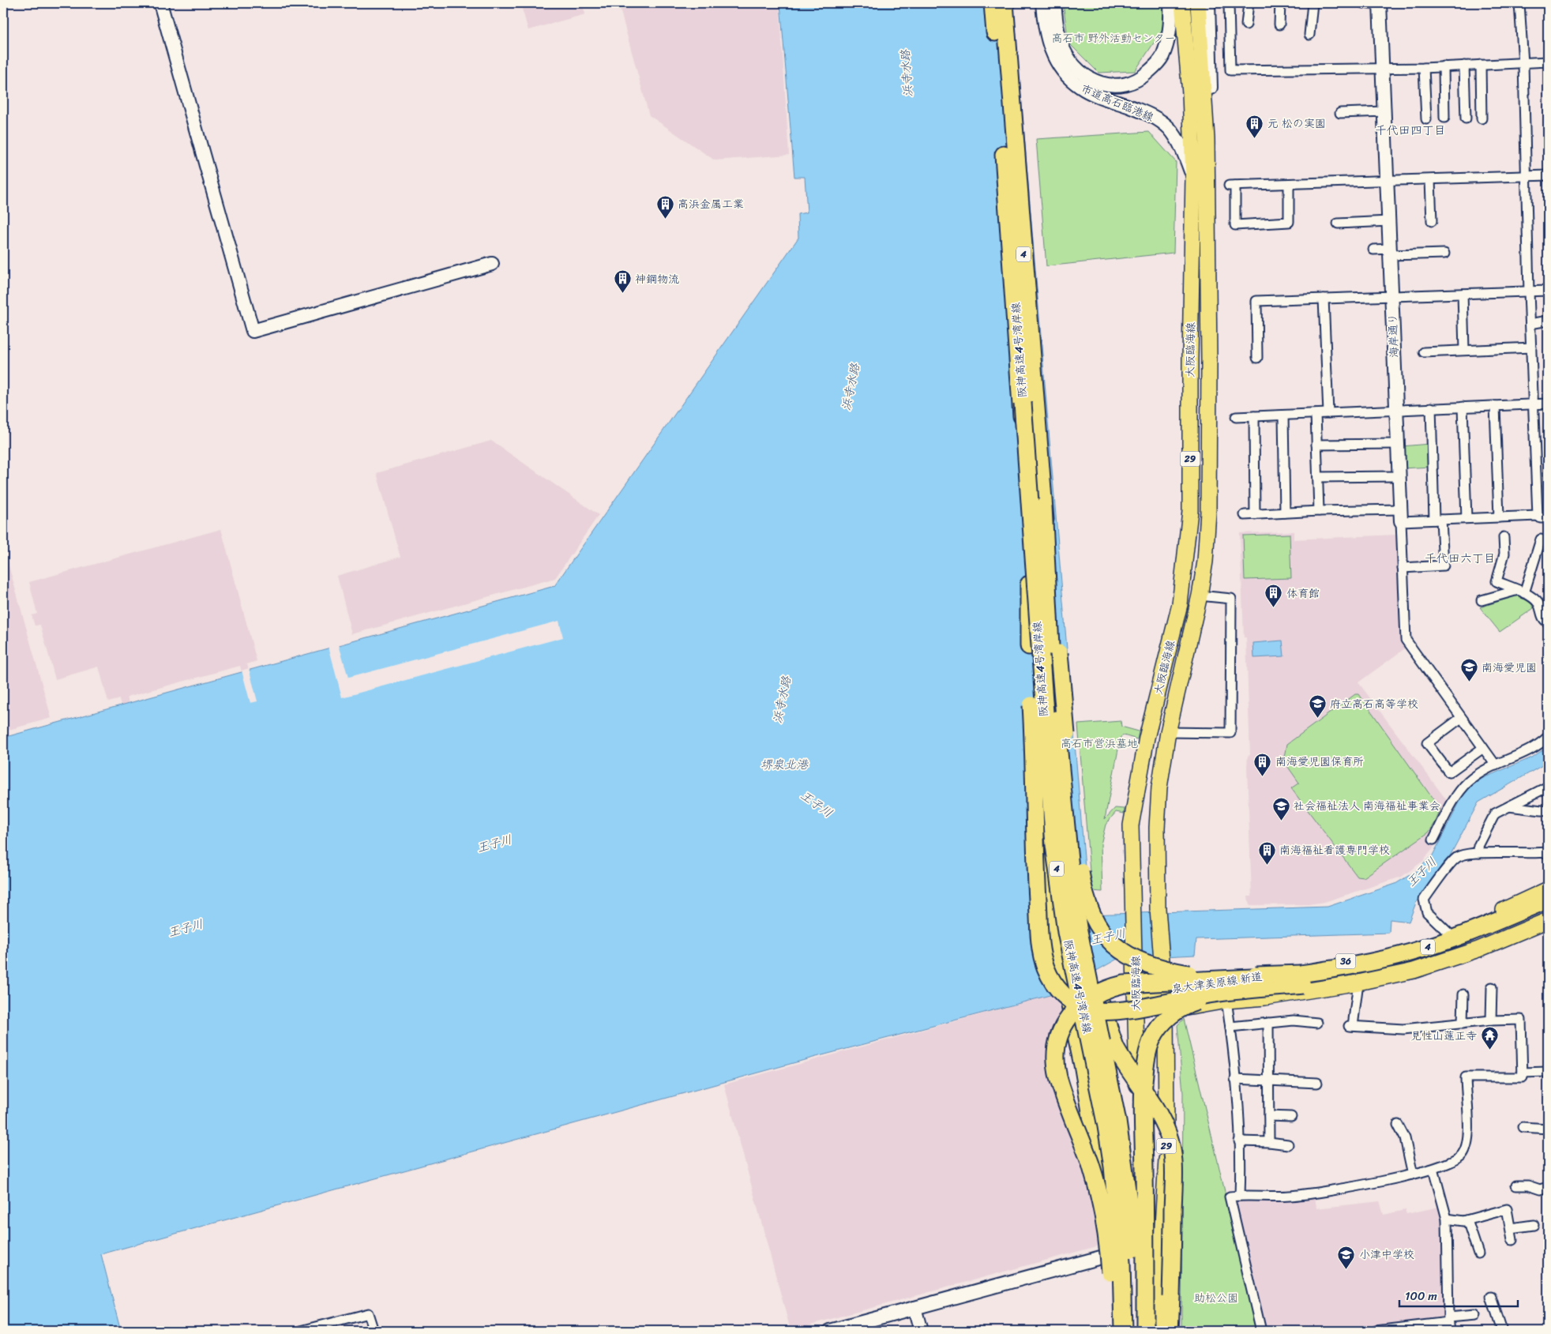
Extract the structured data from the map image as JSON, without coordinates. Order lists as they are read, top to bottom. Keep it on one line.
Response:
{"streets":{"highway":["4","阪神高速4号湾岸線"],"main road":["大阪臨海線","29","36","泉大津美原線 新道"],"street":["市道高石臨港線","海岸通り"]},"crossings":[["市道高石臨港線","大阪臨海線"],["大阪臨海線","泉大津美原線 新道"]],"districts":["千代田四丁目","千代田六丁目"],"water":["浜寺水路","堺泉北港","王子川"],"parks":["高石市 野外活動センター","高石市営浜墓地","助松公園"],"places":{"building":["元 松の実園","高浜金属工業","神鋼物流","体育館","南海愛児園保育所","南海福祉看護専門学校"],"school or university":["南海愛児園","府立高石高等学校","社会福祉法人 南海福祉事業会","小津中学校"],"temple":["見性山蓮正寺"]},"scale_bar":"100 m"}
